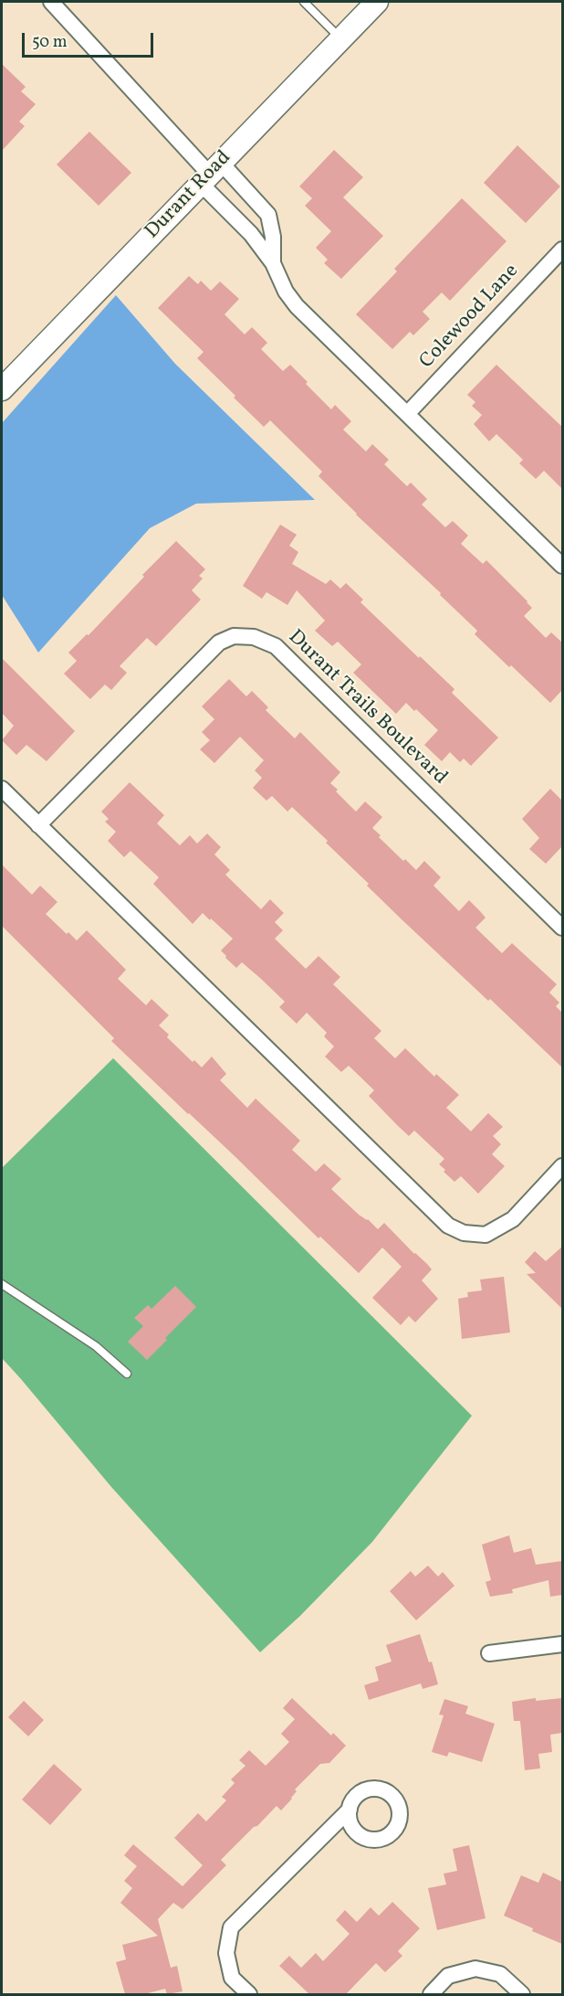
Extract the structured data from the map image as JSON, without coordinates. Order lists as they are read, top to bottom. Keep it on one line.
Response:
{"streets":{"street":["Durant Road","Colewood Lane","Durant Trails Boulevard"]},"scale_bar":"50 m"}
